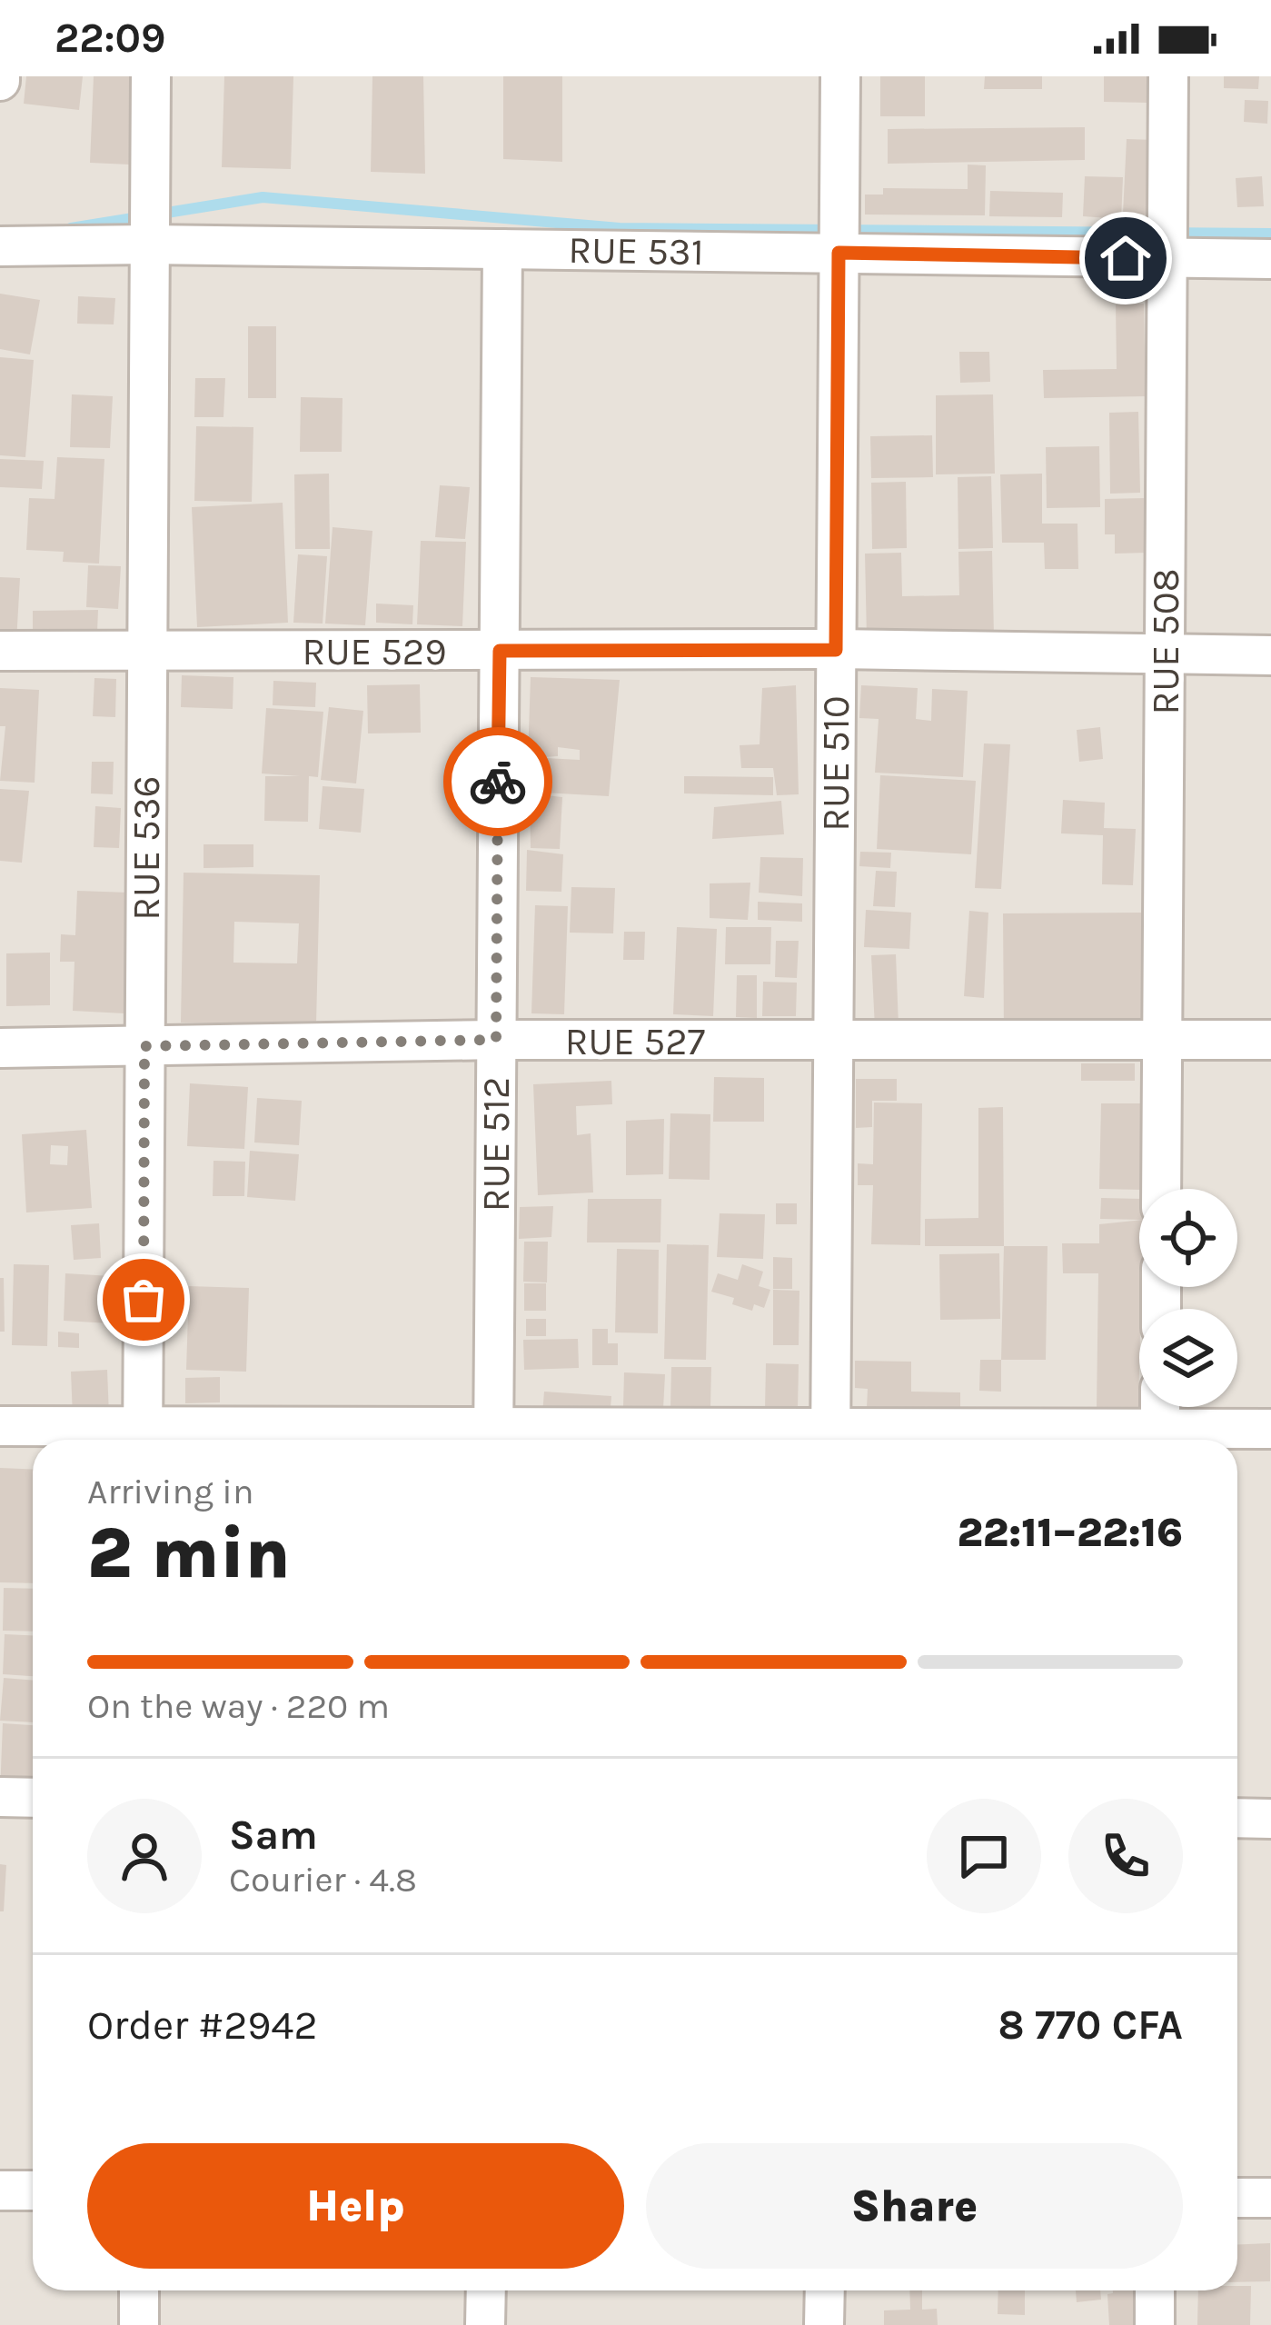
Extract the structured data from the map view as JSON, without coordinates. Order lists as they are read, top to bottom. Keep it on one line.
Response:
{"streets":{"street":["RUE 531","RUE 508","RUE 529","RUE 510","RUE 536","RUE 527","RUE 512"]},"crossings":[["RUE 531","RUE 508"],["RUE 531","RUE 510"],["RUE 531","RUE 536"],["RUE 531","RUE 512"],["RUE 508","RUE 529"],["RUE 508","RUE 527"],["RUE 529","RUE 510"],["RUE 529","RUE 536"],["RUE 529","RUE 512"],["RUE 510","RUE 527"],["RUE 536","RUE 527"],["RUE 527","RUE 512"]],"page":{"status":"22:09","heading":["2 min","Arriving in","22:11–22:16"],"panel":["Sam","Courier · 4.8","Order #2942","8 770 CFA"],"bar":"On the way · 220 m","buttons":["Help","Share"]}}
